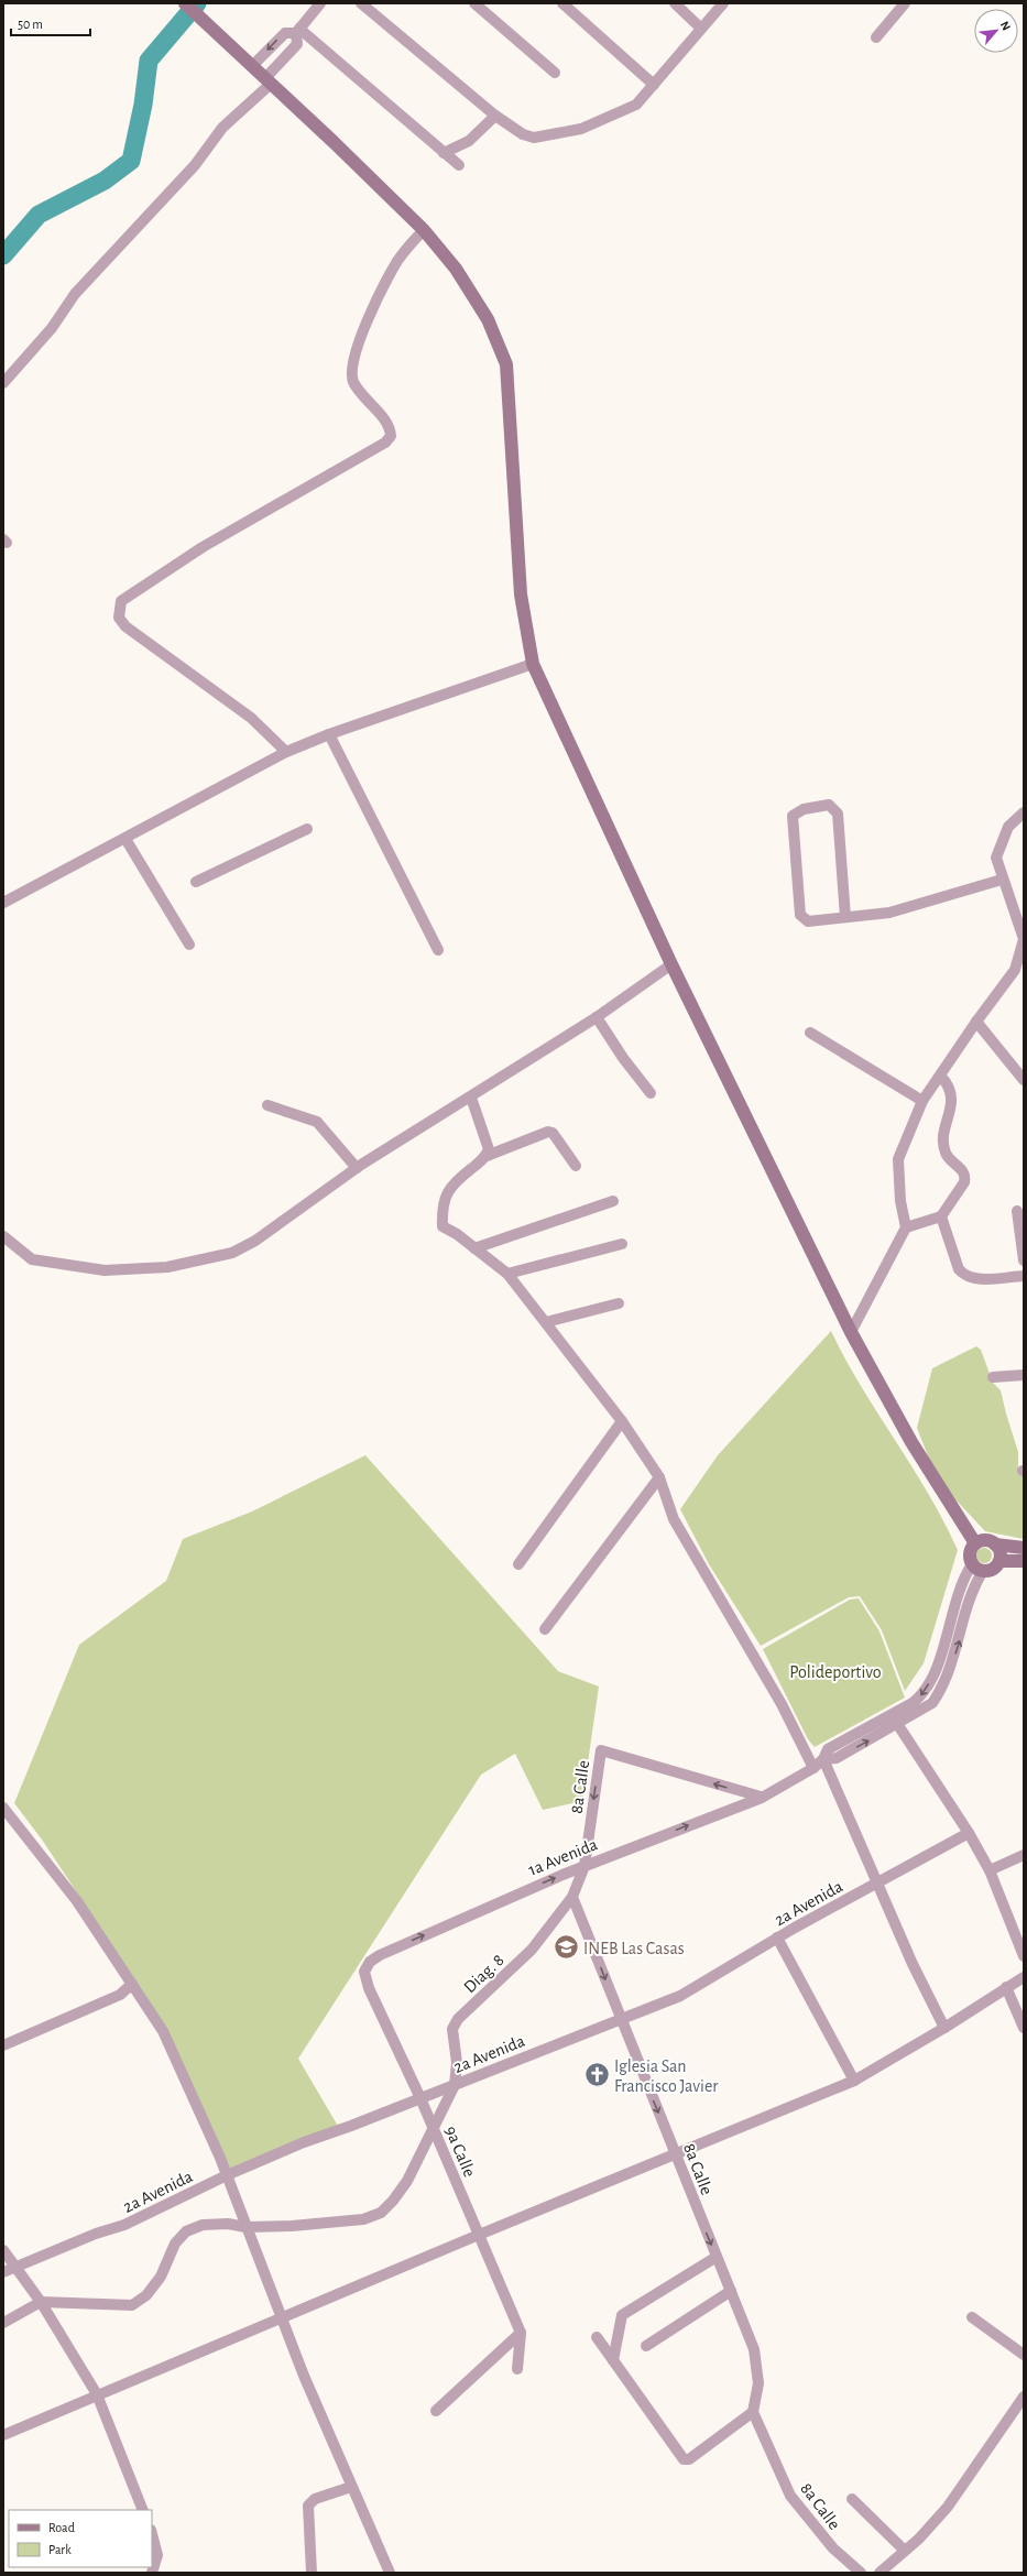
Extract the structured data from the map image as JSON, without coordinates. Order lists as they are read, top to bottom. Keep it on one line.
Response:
{"streets":{"street":["8a Calle","1a Avenida","2a Avenida","Diag. 8","9a Calle"]},"crossings":[["8a Calle","1a Avenida"],["8a Calle","2a Avenida"],["8a Calle","Diag. 8"],["1a Avenida","9a Calle"],["2a Avenida","Diag. 8"],["2a Avenida","9a Calle"],["Diag. 8","9a Calle"]],"one_way":["1a Avenida"],"parks":["Polideportivo"],"places":{"school or university":["INEB Las Casas"],"church":["Iglesia San Francisco Javier"]},"legend":["Road","Park"],"scale_bar":"50 m","north":"top right"}
